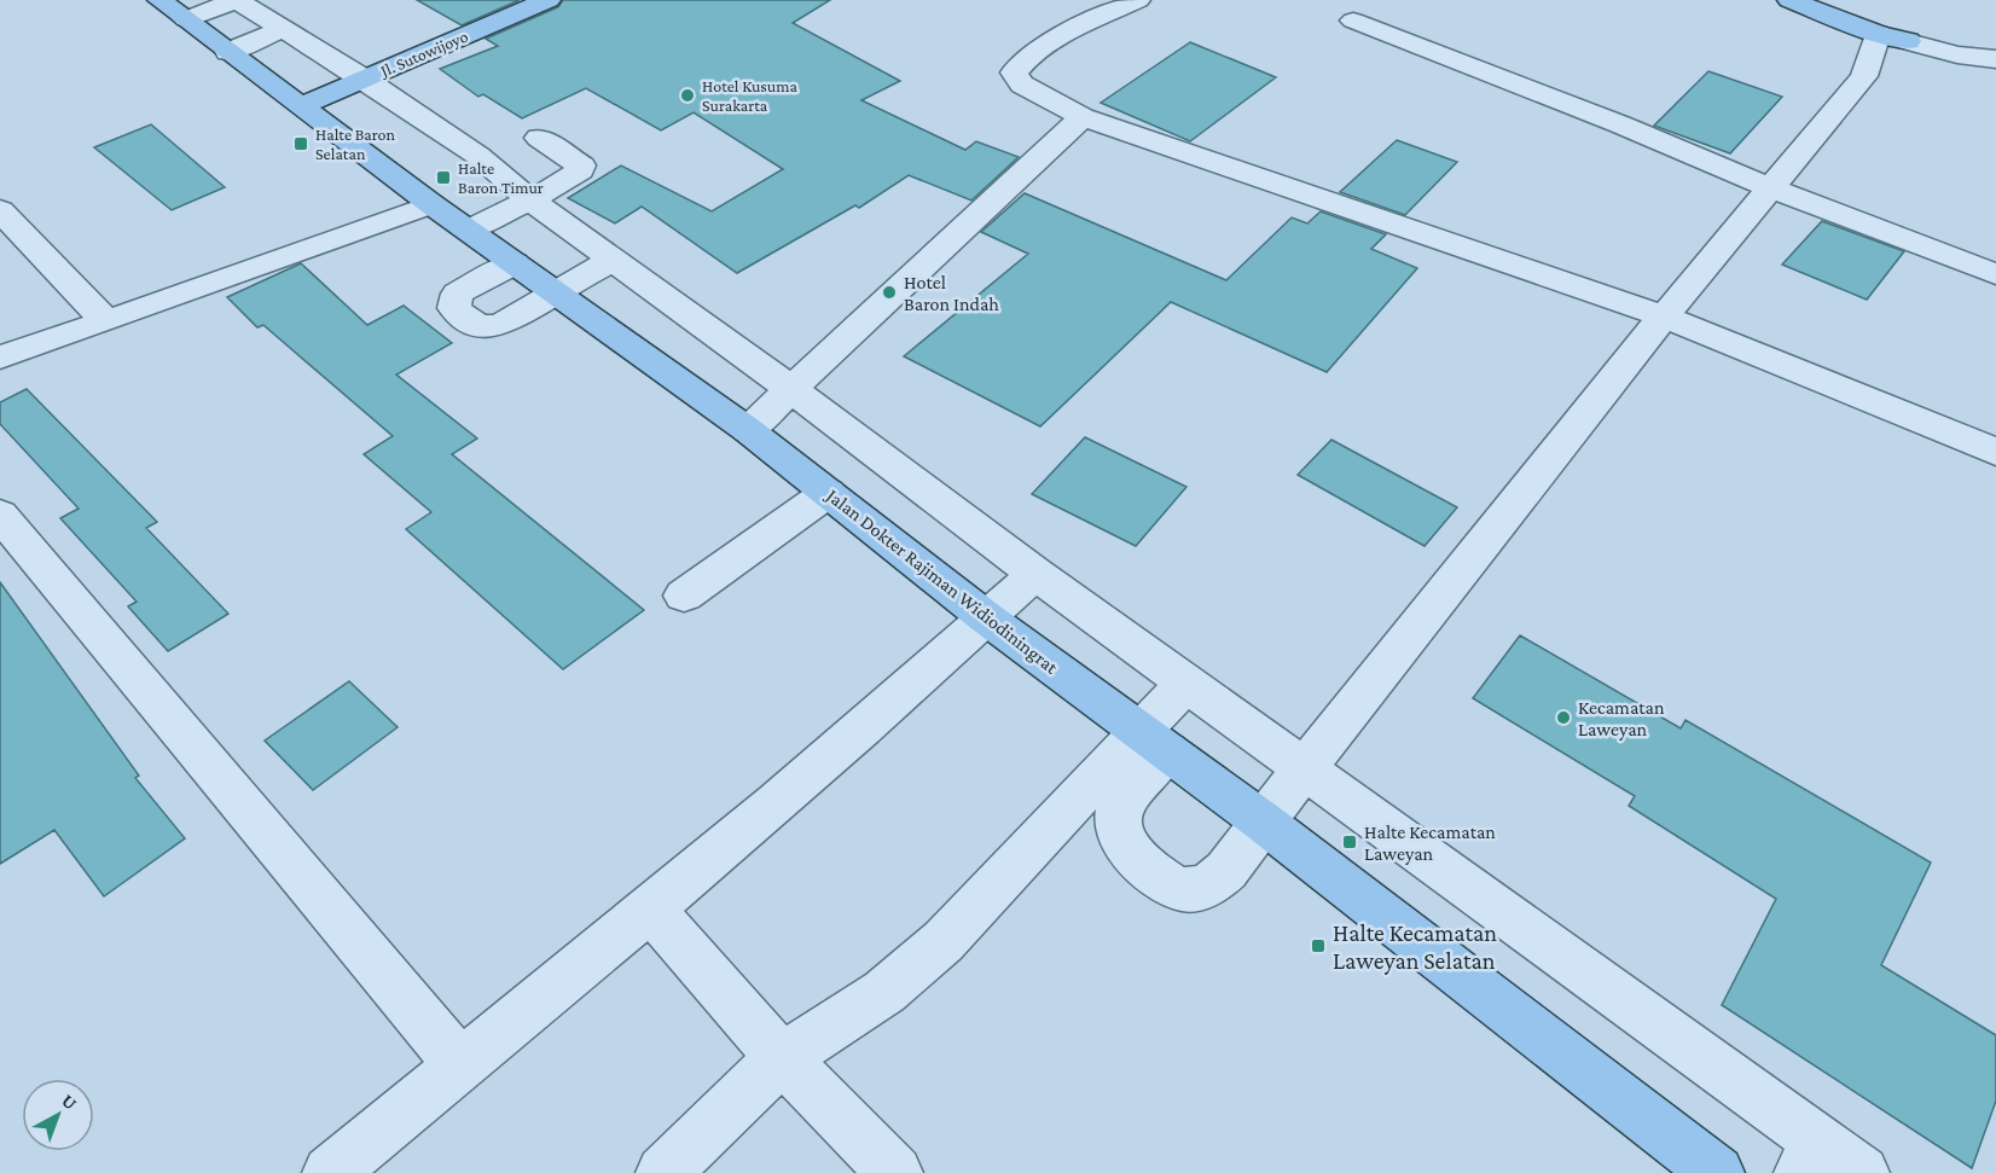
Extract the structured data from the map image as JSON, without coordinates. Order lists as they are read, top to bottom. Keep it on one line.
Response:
{"streets":{"main road":["Jl. Sutowijoyo","Jalan Dokter Rajiman Widiodiningrat"]},"crossings":[["Jl. Sutowijoyo","Jalan Dokter Rajiman Widiodiningrat"]],"places":{"other":["Hotel Kusuma Surakarta","Hotel Baron Indah","Kecamatan Laweyan"],"transit":["Halte Baron Selatan","Halte Baron Timur","Halte Kecamatan Laweyan","Halte Kecamatan Laweyan Selatan"]},"north":"top right"}
